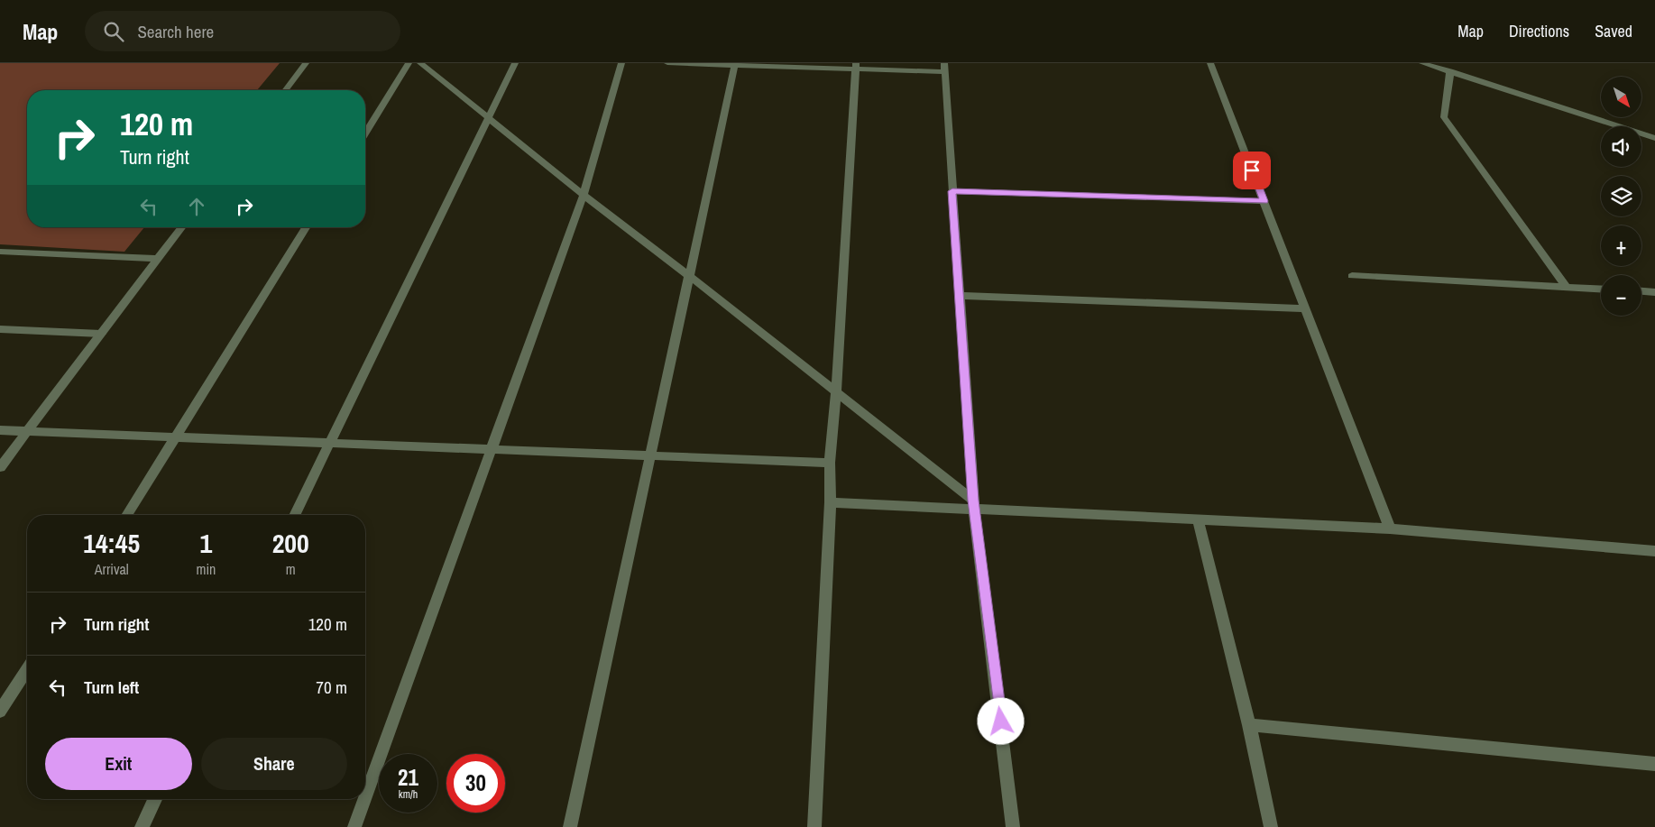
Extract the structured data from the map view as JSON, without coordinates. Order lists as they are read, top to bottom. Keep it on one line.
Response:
{"north":"bottom right","page":{"header":"Map","search":"Search here","nav":["Map","Directions","Saved"],"map_buttons":["+","−"],"turn":["120 m","Turn right"],"eta":["14:45","Arrival","1","min","200","m"],"list":[{"name":"Turn right","value":"120 m"},{"name":"Turn left","value":"70 m"}],"buttons":["Exit","Share"],"speed":"21 km/h","limit":"30"}}
